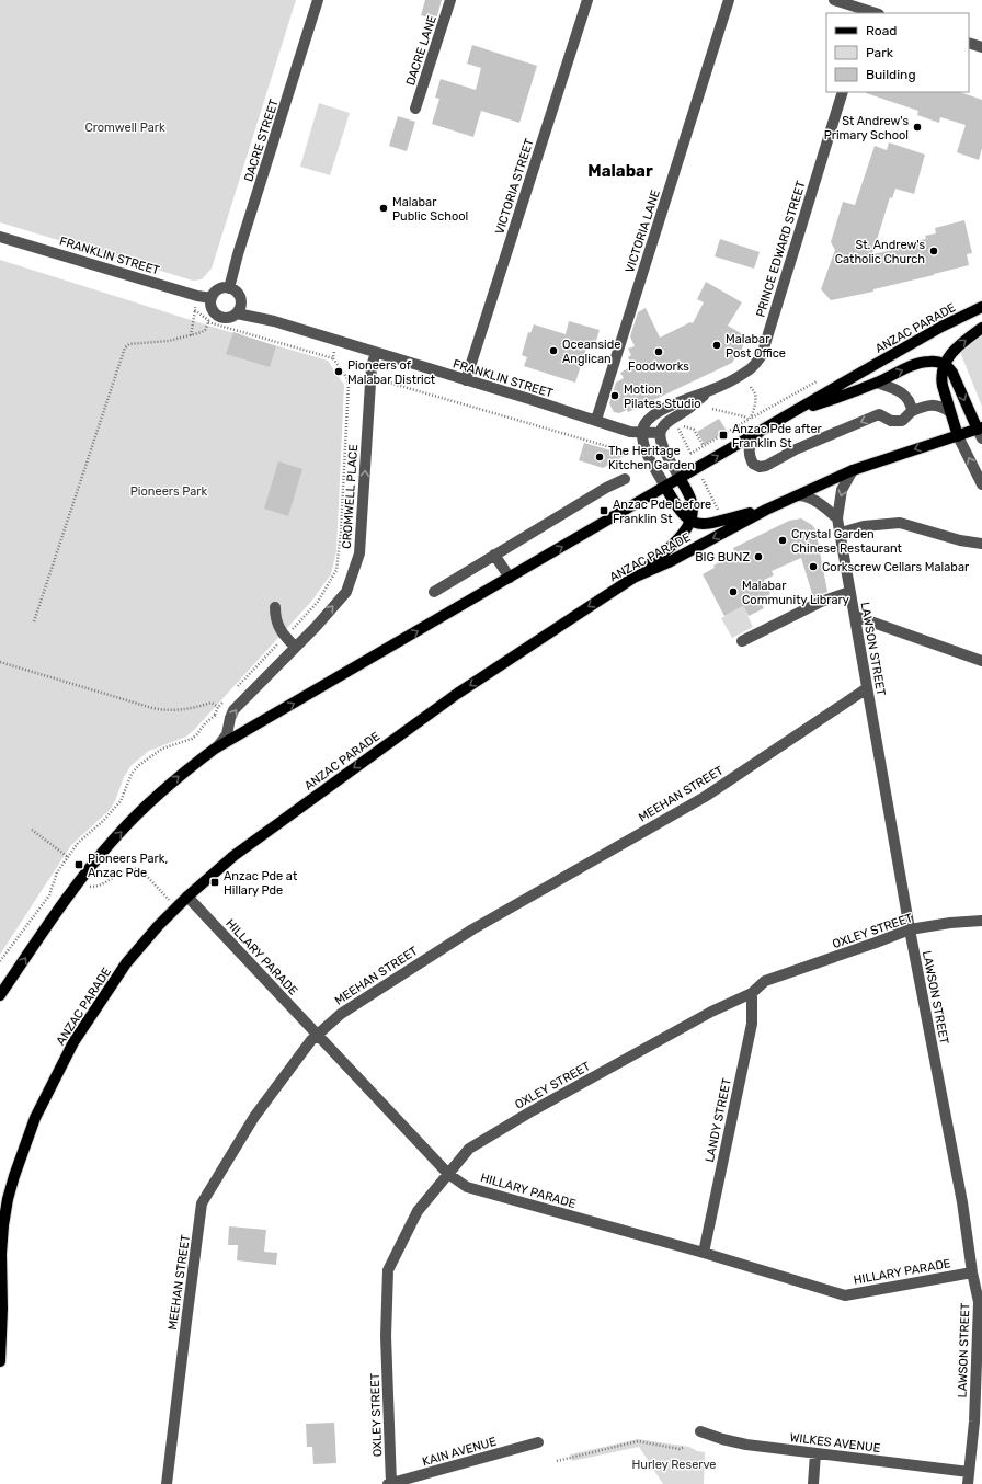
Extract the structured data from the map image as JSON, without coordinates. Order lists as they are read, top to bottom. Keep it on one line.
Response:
{"streets":{"main road":["ANZAC PARADE"],"street":["DACRE LANE","DACRE STREET","VICTORIA STREET","VICTORIA LANE","PRINCE EDWARD STREET","FRANKLIN STREET","CROMWELL PLACE","LAWSON STREET","MEEHAN STREET","OXLEY STREET","HILLARY PARADE","LANDY STREET","WILKES AVENUE","KAIN AVENUE"]},"crossings":[["DACRE STREET","FRANKLIN STREET"],["VICTORIA STREET","FRANKLIN STREET"],["VICTORIA LANE","FRANKLIN STREET"],["PRINCE EDWARD STREET","FRANKLIN STREET"],["FRANKLIN STREET","CROMWELL PLACE"],["ANZAC PARADE","CROMWELL PLACE"],["ANZAC PARADE","LAWSON STREET"],["ANZAC PARADE","HILLARY PARADE"],["LAWSON STREET","MEEHAN STREET"],["LAWSON STREET","OXLEY STREET"],["LAWSON STREET","HILLARY PARADE"],["LAWSON STREET","WILKES AVENUE"],["MEEHAN STREET","HILLARY PARADE"],["OXLEY STREET","HILLARY PARADE"],["OXLEY STREET","LANDY STREET"],["OXLEY STREET","KAIN AVENUE"],["HILLARY PARADE","LANDY STREET"]],"one_way":["CROMWELL PLACE"],"districts":["Malabar"],"parks":["Cromwell Park","Pioneers Park","Hurley Reserve"],"places":{"other":["St Andrew's Primary School","Malabar Public School","St. Andrew's Catholic Church","Malabar Post Office","Oceanside Anglican","Foodworks","Pioneers of Malabar District","Motion Pilates Studio","The Heritage Kitchen Garden","Crystal Garden Chinese Restaurant","BIG BUNZ","Corkscrew Cellars Malabar","Malabar Community Library"],"transit":["Anzac Pde after Franklin St","Anzac Pde before Franklin St","Pioneers Park, Anzac Pde","Anzac Pde at Hillary Pde"]},"legend":["Road","Park","Building"]}
